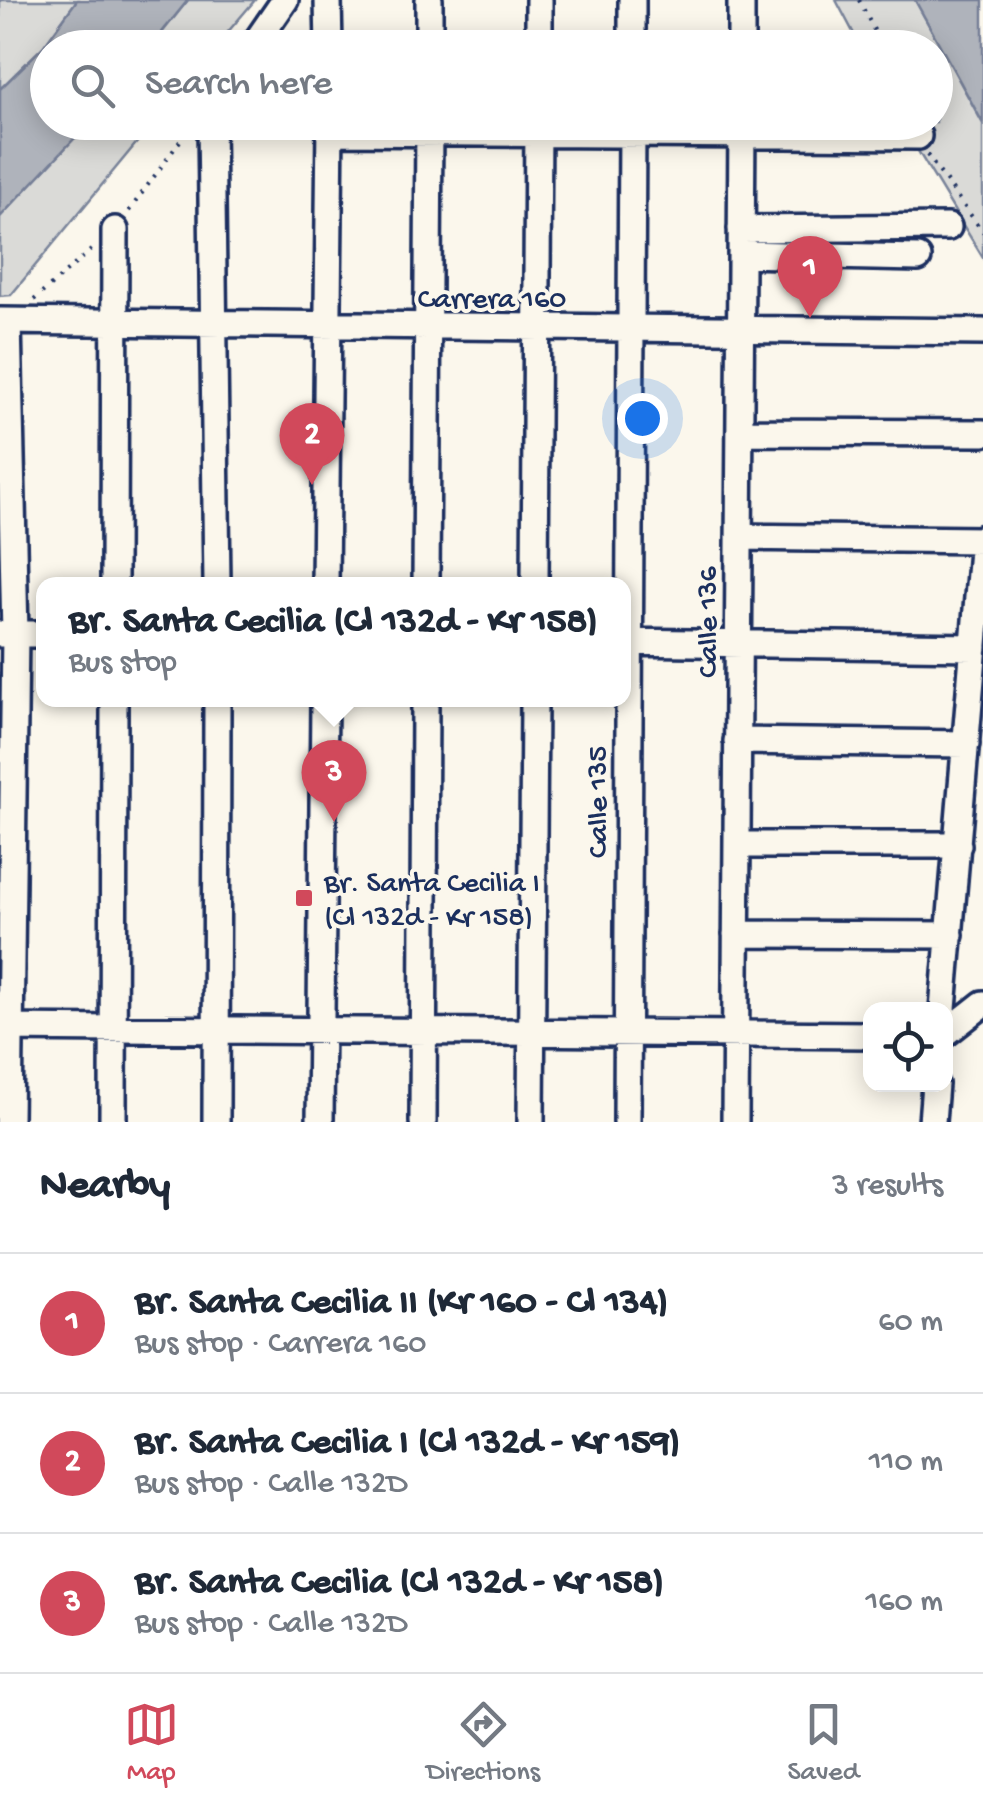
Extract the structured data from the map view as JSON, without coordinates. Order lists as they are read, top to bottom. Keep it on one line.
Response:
{"streets":{"street":["Carrera 160","Calle 136","Calle 135"]},"crossings":[["Carrera 160","Calle 136"],["Carrera 160","Calle 135"]],"places":{"transit":["Br. Santa Cecilia I (Cl 132d - Kr 158)"]},"page":{"search":"Search here","pins":["1","2","3"],"popup":["Br. Santa Cecilia (Cl 132d - Kr 158)","Bus stop"],"heading":["Nearby","3 results"],"list":[{"mark":"1","name":"Br. Santa Cecilia II (Kr 160 - Cl 134)","note":"Bus stop · Carrera 160","value":"60 m"},{"mark":"2","name":"Br. Santa Cecilia I (Cl 132d - Kr 159)","note":"Bus stop · Calle 132D","value":"110 m"},{"mark":"3","name":"Br. Santa Cecilia (Cl 132d - Kr 158)","note":"Bus stop · Calle 132D","value":"160 m"}],"nav":["Map","Directions","Saved"]}}
